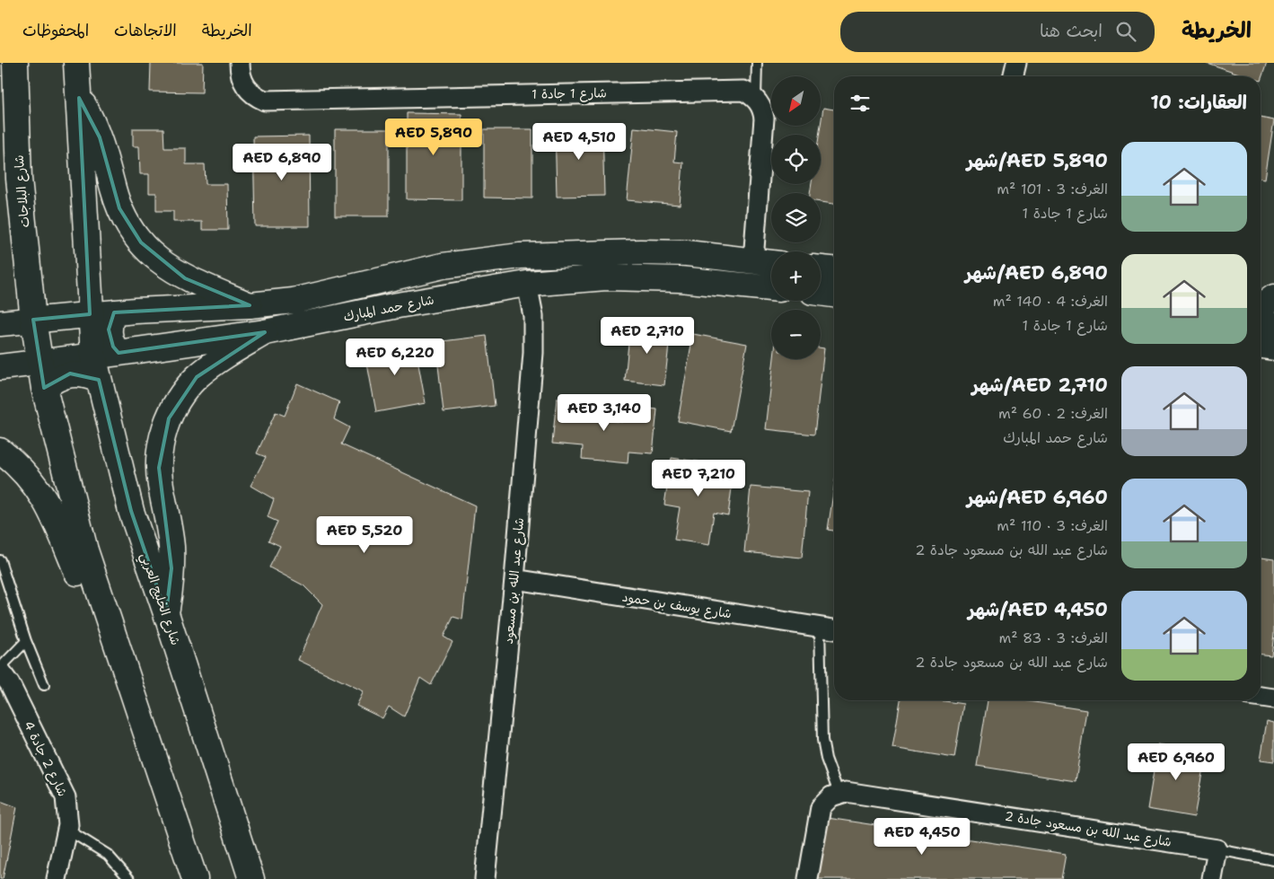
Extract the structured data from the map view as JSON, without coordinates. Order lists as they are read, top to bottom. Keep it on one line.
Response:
{"streets":{"main road":["شارع البلاجات","شارع حمد المبارك","شارع الخليج العربي"],"street":["شارع 1 جادة 1","شارع عبد الله بن مسعود","شارع يوسف بن حمود","شارع 2 جادة 4","شارع عبد الله بن مسعود جادة 2"]},"crossings":[["شارع البلاجات","شارع حمد المبارك"],["شارع حمد المبارك","شارع عبد الله بن مسعود"],["شارع حمد المبارك","شارع الخليج العربي"],["شارع عبد الله بن مسعود","شارع يوسف بن حمود"]],"north":"bottom left","page":{"header":"الخريطة","search":"ابحث هنا","nav":["الخريطة","الاتجاهات","المحفوظات"],"map_buttons":["+","−"],"heading":"العقارات: 10","price":["AED 5,890","AED 4,510","AED 6,890","AED 2,710","AED 6,220","AED 3,140","AED 7,210","AED 5,520","AED 6,960","AED 4,450"],"list":[{"name":"AED 5,890/شهر","note":"الغرف: 3 · 101 m² · شارع 1 جادة 1"},{"name":"AED 6,890/شهر","note":"الغرف: 4 · 140 m² · شارع 1 جادة 1"},{"name":"AED 2,710/شهر","note":"الغرف: 2 · 60 m² · شارع حمد المبارك"},{"name":"AED 6,960/شهر","note":"الغرف: 3 · 110 m² · شارع عبد الله بن مسعود جادة 2"},{"name":"AED 4,450/شهر","note":"الغرف: 3 · 83 m² · شارع عبد الله بن مسعود جادة 2"}]}}
